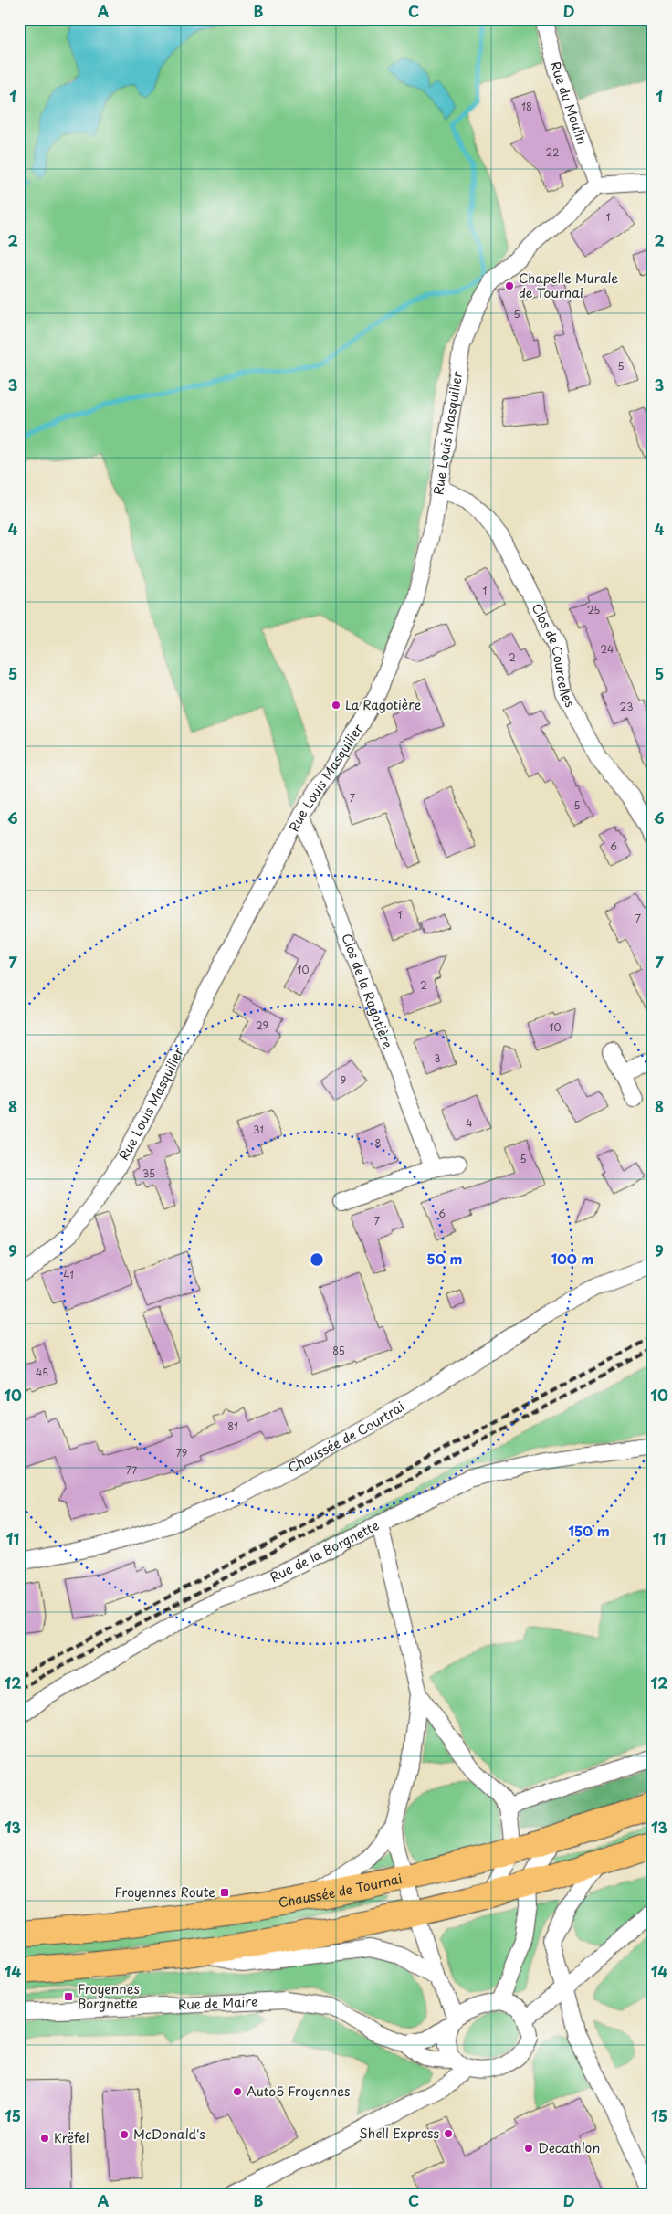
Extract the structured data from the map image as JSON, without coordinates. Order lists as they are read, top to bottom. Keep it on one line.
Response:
{"streets":{"main road":["Chaussée de Tournai"],"street":["Rue du Moulin","Rue Louis Masquilier","Clos de Courcelles","Clos de la Ragotière","Chaussée de Courtrai","Rue de la Borgnette","Rue de Maire"]},"crossings":[["Rue du Moulin","Rue Louis Masquilier"],["Rue Louis Masquilier","Clos de Courcelles"],["Rue Louis Masquilier","Clos de la Ragotière"]],"places":{"other":["Chapelle Murale de Tournai","La Ragotière","Auto5 Froyennes","Shell Express","McDonald's","Krëfel","Decathlon"],"transit":["Froyennes Route","Froyennes Borgnette"]},"house_numbers":["18","22","1","5","5","1","25","24","2","23","7","5","6","1","7","10","2","29","10","3","9","4","31","8","5","35","6","7","41","85","45","81","79","77"],"grid":{"columns":["A","B","C","D"],"rows":["1","2","3","4","5","6","7","8","9","10","11","12","13","14","15"]},"rings":["50 m","100 m","150 m"]}
